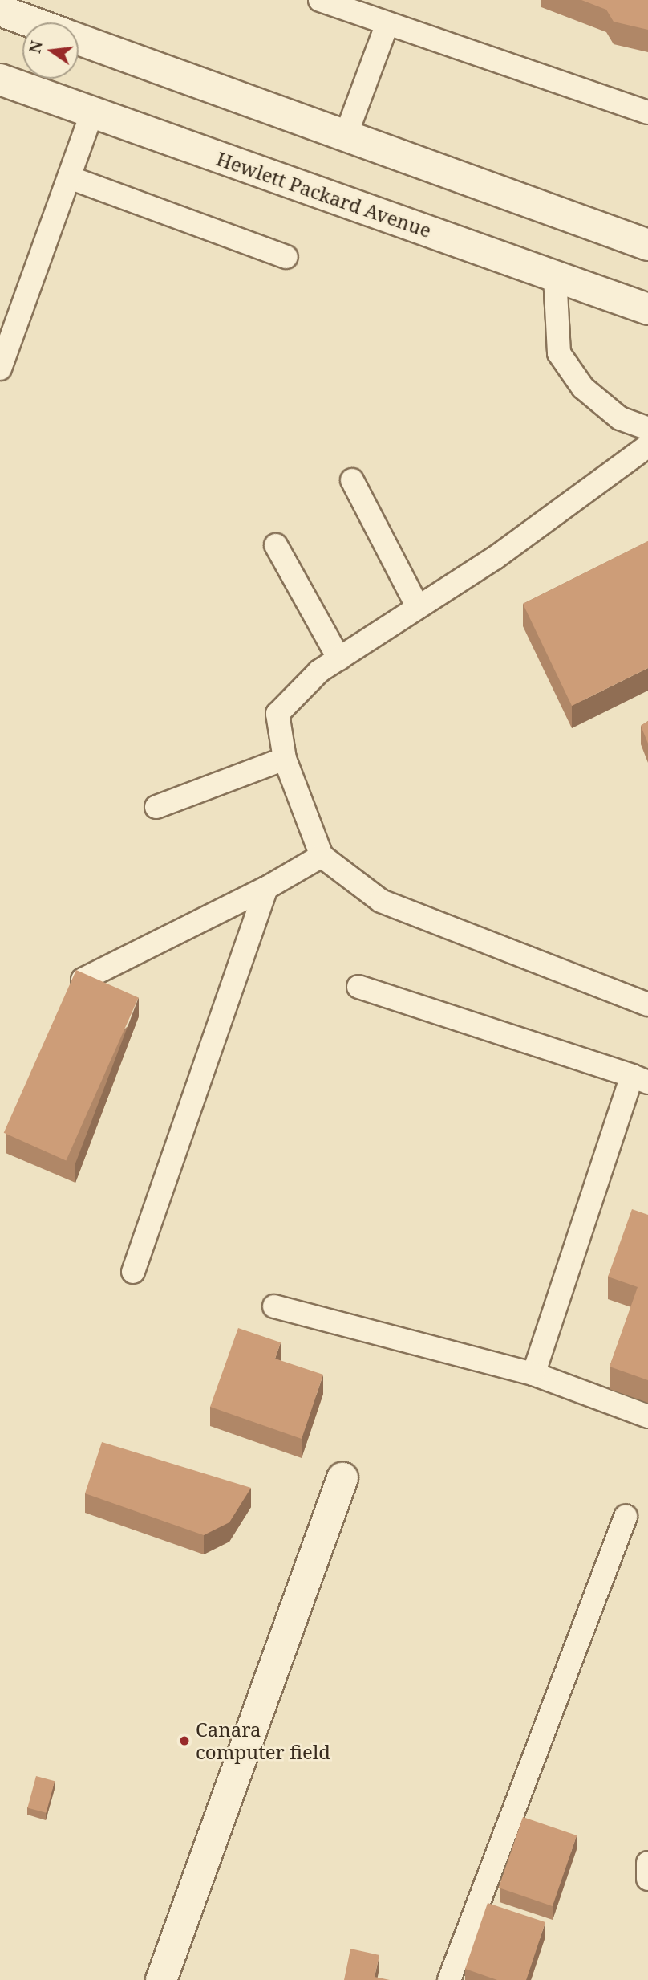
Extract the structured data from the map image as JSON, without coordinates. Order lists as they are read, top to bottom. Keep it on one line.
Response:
{"streets":{"street":["Hewlett Packard Avenue"]},"places":["Canara computer field"],"north":"left"}
